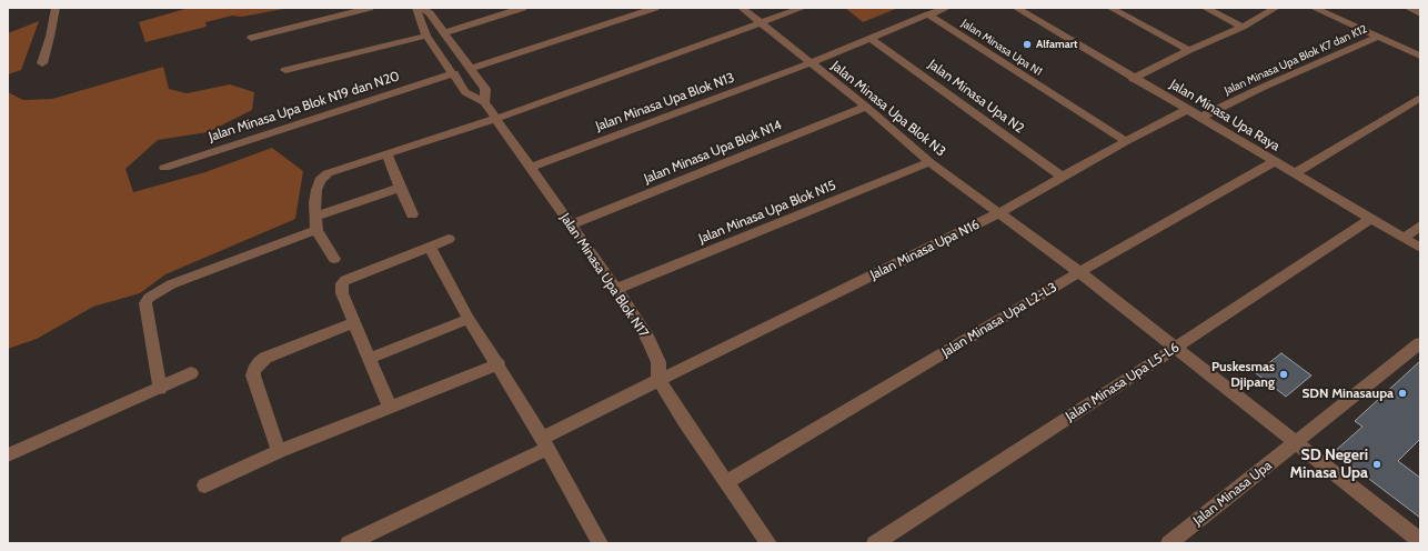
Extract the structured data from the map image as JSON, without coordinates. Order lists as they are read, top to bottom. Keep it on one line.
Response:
{"streets":{"street":["Jalan Minasa Upa N1","Jalan Minasa Upa Blok K7 dan K12","Jalan Minasa Upa N2","Jalan Minasa Upa Blok N13","Jalan Minasa Upa Blok N19 dan N20","Jalan Minasa Upa Blok N3","Jalan Minasa Upa Raya","Jalan Minasa Upa Blok N14","Jalan Minasa Upa Blok N15","Jalan Minasa Upa N16","Jalan Minasa Upa Blok N17","Jalan Minasa Upa L2-L3","Jalan Minasa Upa L5-L6","Jalan Minasa Upa"]},"crossings":[["Jalan Minasa Upa N1","Jalan Minasa Upa N16"],["Jalan Minasa Upa Blok K7 dan K12","Jalan Minasa Upa Raya"],["Jalan Minasa Upa N2","Jalan Minasa Upa N16"],["Jalan Minasa Upa Blok N13","Jalan Minasa Upa Blok N3"],["Jalan Minasa Upa Blok N13","Jalan Minasa Upa Blok N17"],["Jalan Minasa Upa Blok N3","Jalan Minasa Upa Blok N14"],["Jalan Minasa Upa Blok N3","Jalan Minasa Upa Blok N15"],["Jalan Minasa Upa Blok N3","Jalan Minasa Upa N16"],["Jalan Minasa Upa Blok N3","Jalan Minasa Upa L2-L3"],["Jalan Minasa Upa Blok N3","Jalan Minasa Upa L5-L6"],["Jalan Minasa Upa Blok N3","Jalan Minasa Upa"],["Jalan Minasa Upa Raya","Jalan Minasa Upa N16"],["Jalan Minasa Upa Raya","Jalan Minasa Upa L2-L3"],["Jalan Minasa Upa Raya","Jalan Minasa Upa L5-L6"],["Jalan Minasa Upa Blok N14","Jalan Minasa Upa Blok N17"],["Jalan Minasa Upa Blok N15","Jalan Minasa Upa Blok N17"],["Jalan Minasa Upa N16","Jalan Minasa Upa Blok N17"],["Jalan Minasa Upa Blok N17","Jalan Minasa Upa L2-L3"]],"places":["Alfamart","Puskesmas Djipang","SDN Minasaupa","SD Negeri Minasa Upa"]}
